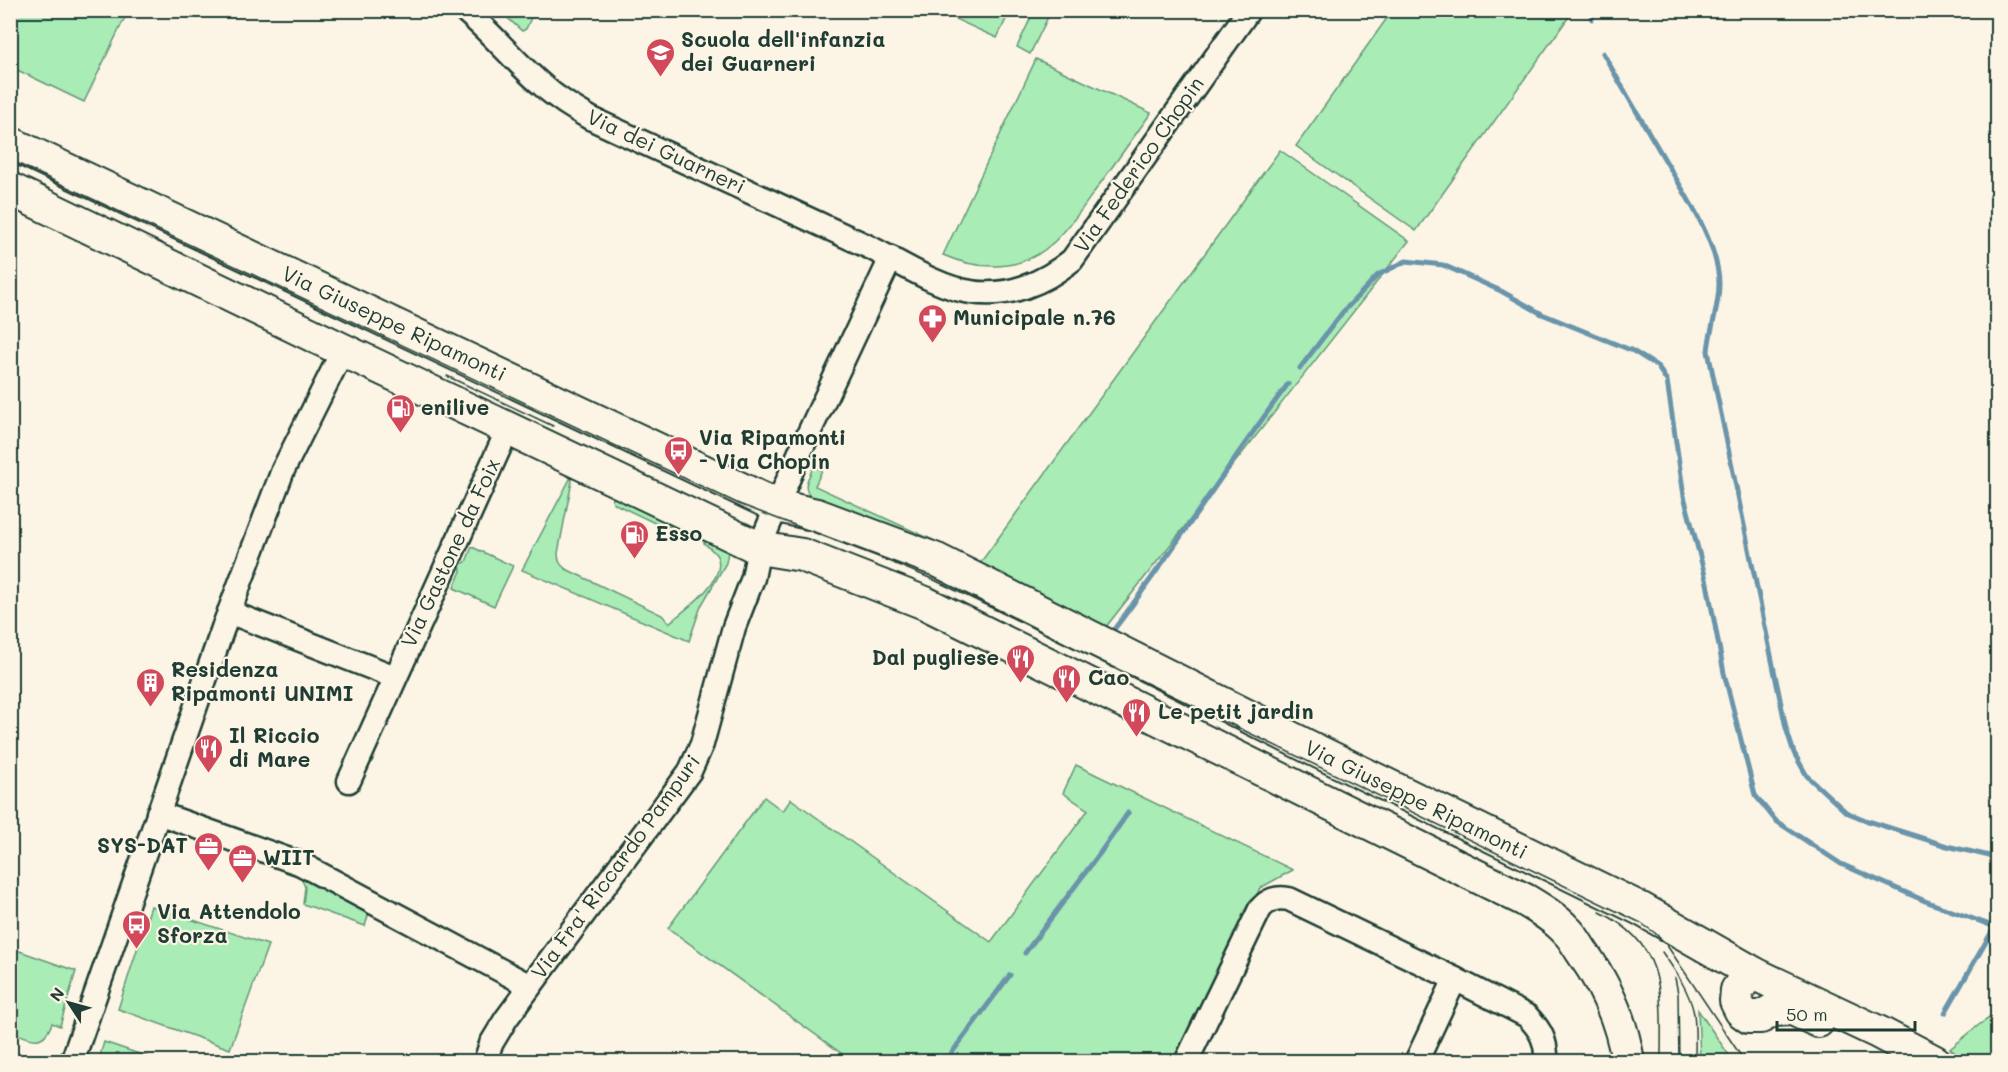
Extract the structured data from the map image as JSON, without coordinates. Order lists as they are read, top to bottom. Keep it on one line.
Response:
{"streets":{"street":["Via dei Guarneri","Via Federico Chopin","Via Giuseppe Ripamonti","Via Gastone da Foix","Via Fra' Riccardo Pampuri"]},"crossings":[["Via dei Guarneri","Via Federico Chopin"],["Via Giuseppe Ripamonti","Via Gastone da Foix"],["Via Giuseppe Ripamonti","Via Fra' Riccardo Pampuri"]],"places":{"school or university":["Scuola dell'infanzia dei Guarneri"],"pharmacy":["Municipale n.76"],"fuel station":["enilive","Esso"],"bus stop":["Via Ripamonti - Via Chopin","Via Attendolo Sforza"],"restaurant":["Dal pugliese","Cao","Le petit jardin","Il Riccio di Mare"],"building":["Residenza Ripamonti UNIMI"],"office":["SYS-DAT","WIIT"]},"scale_bar":"50 m","north":"top left"}
